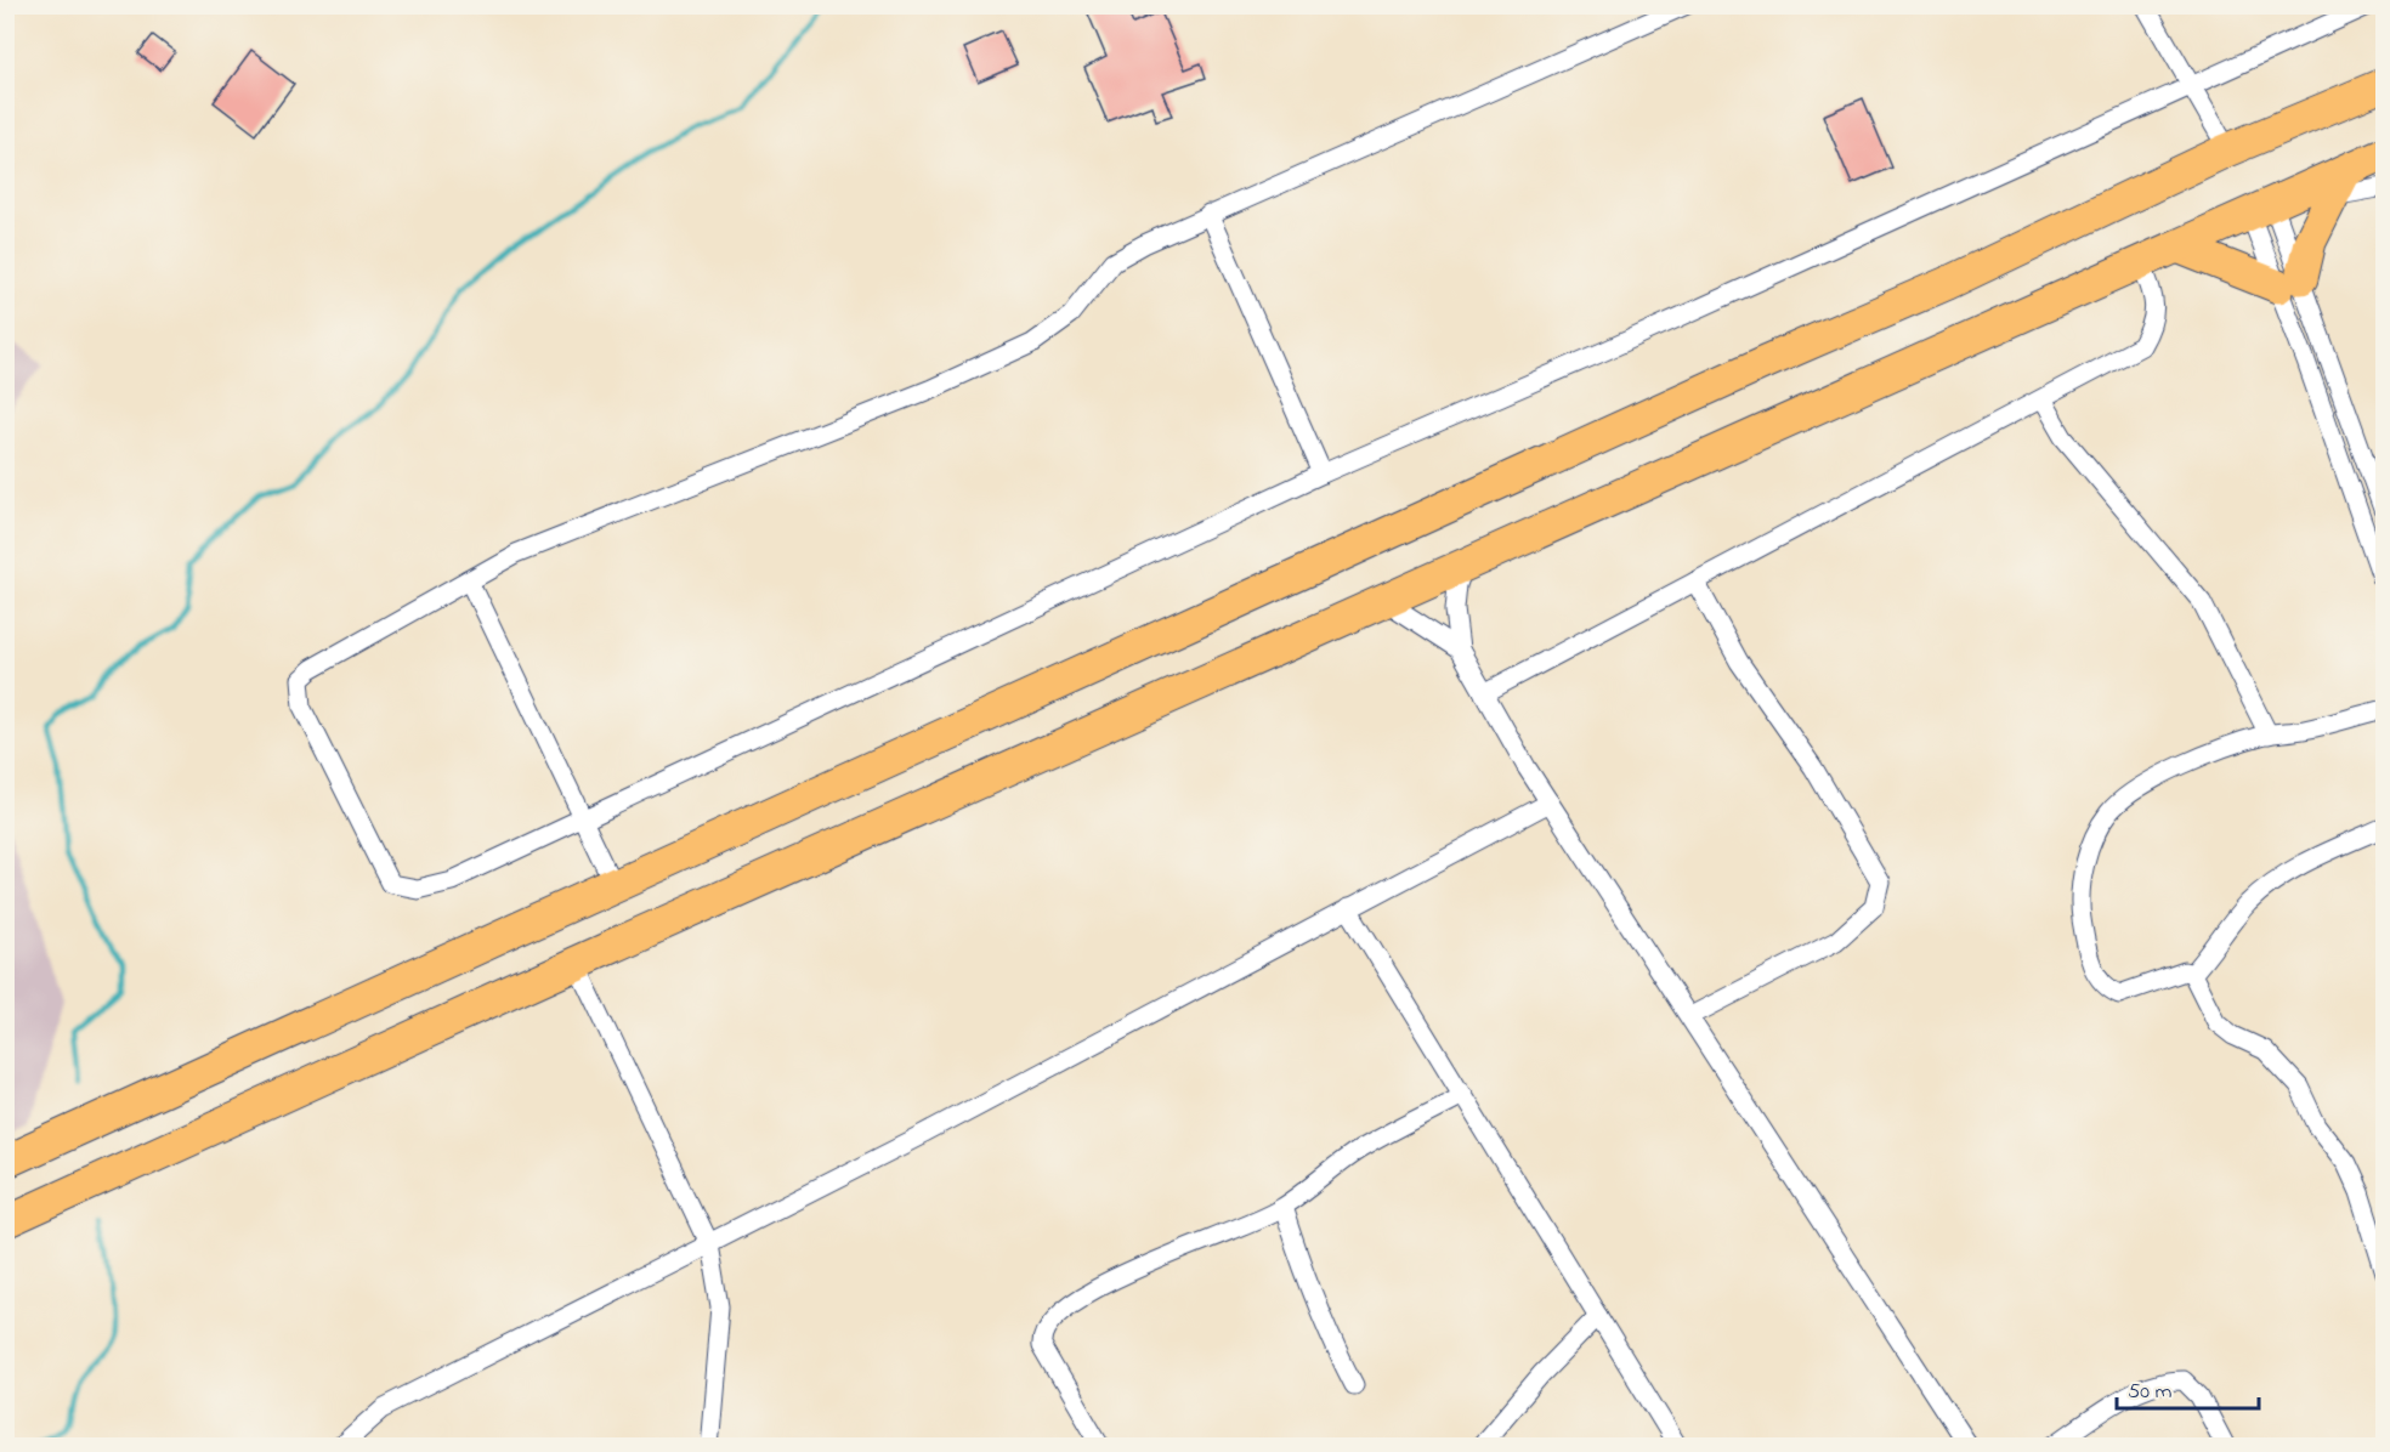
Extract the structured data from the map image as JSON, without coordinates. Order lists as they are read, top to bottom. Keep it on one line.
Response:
{"scale_bar":"50 m"}
